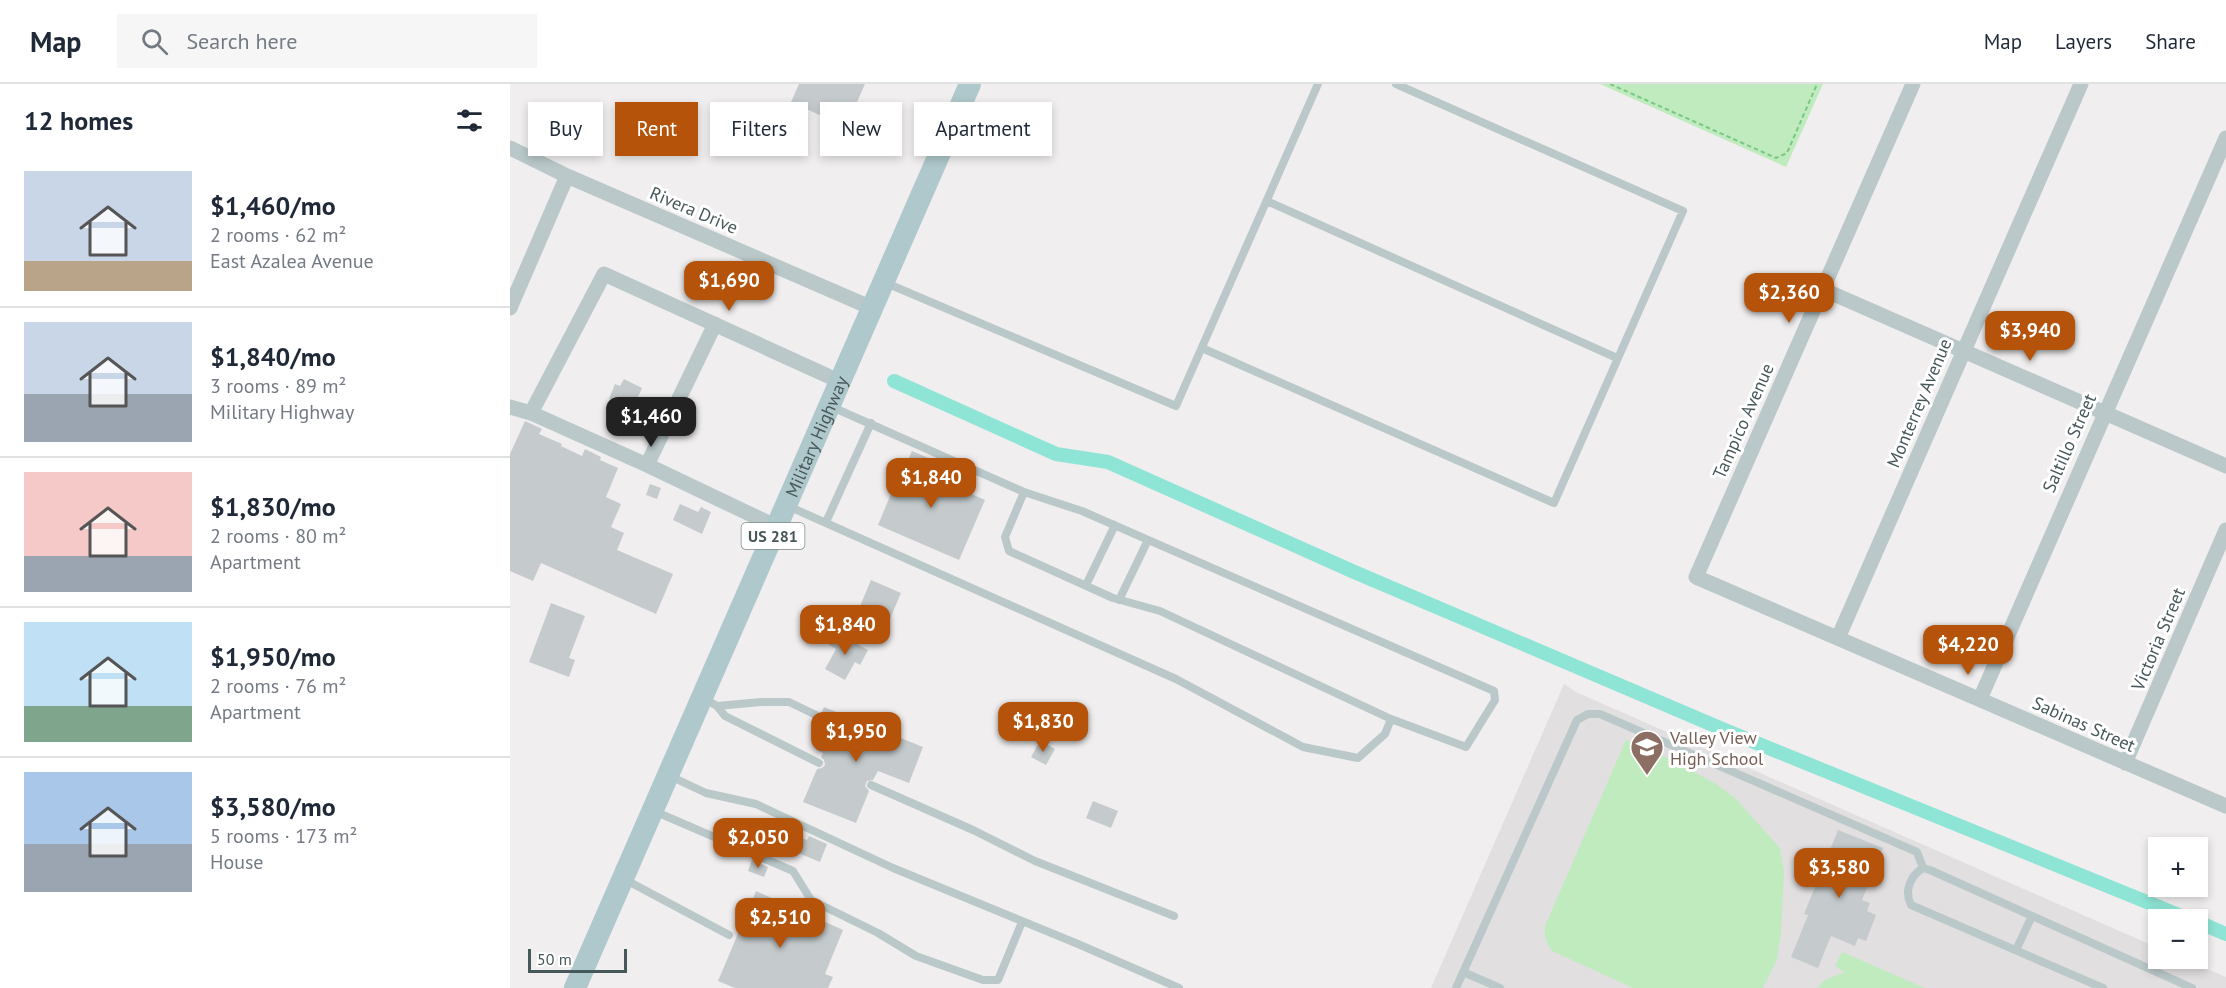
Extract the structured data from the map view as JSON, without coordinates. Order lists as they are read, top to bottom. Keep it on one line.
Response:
{"streets":{"main road":["Military Highway","US 281"],"street":["Rivera Drive","Monterrey Avenue","Tampico Avenue","Saltillo Street","Victoria Street","Sabinas Street"]},"crossings":[["Rivera Drive","Military Highway"],["Monterrey Avenue","Sabinas Street"],["Tampico Avenue","Sabinas Street"],["Saltillo Street","Sabinas Street"],["Victoria Street","Sabinas Street"]],"places":{"school or university":["Valley View High School"]},"scale_bar":"50 m","page":{"header":"Map","search":"Search here","nav":["Map","Layers","Share"],"heading":"12 homes","chip":["Buy","Rent","Filters","New","Apartment"],"list":[{"name":"$1,460/mo","note":"2 rooms · 62 m² · East Azalea Avenue"},{"name":"$1,840/mo","note":"3 rooms · 89 m² · Military Highway"},{"name":"$1,830/mo","note":"2 rooms · 80 m² · Apartment"},{"name":"$1,950/mo","note":"2 rooms · 76 m² · Apartment"},{"name":"$3,580/mo","note":"5 rooms · 173 m² · House"}],"price":["$1,690","$2,360","$3,940","$1,460","$1,840","$1,840","$4,220","$1,830","$1,950","$2,050","$3,580","$2,510"],"map_buttons":["+","−"],"scale":"50 m"}}
